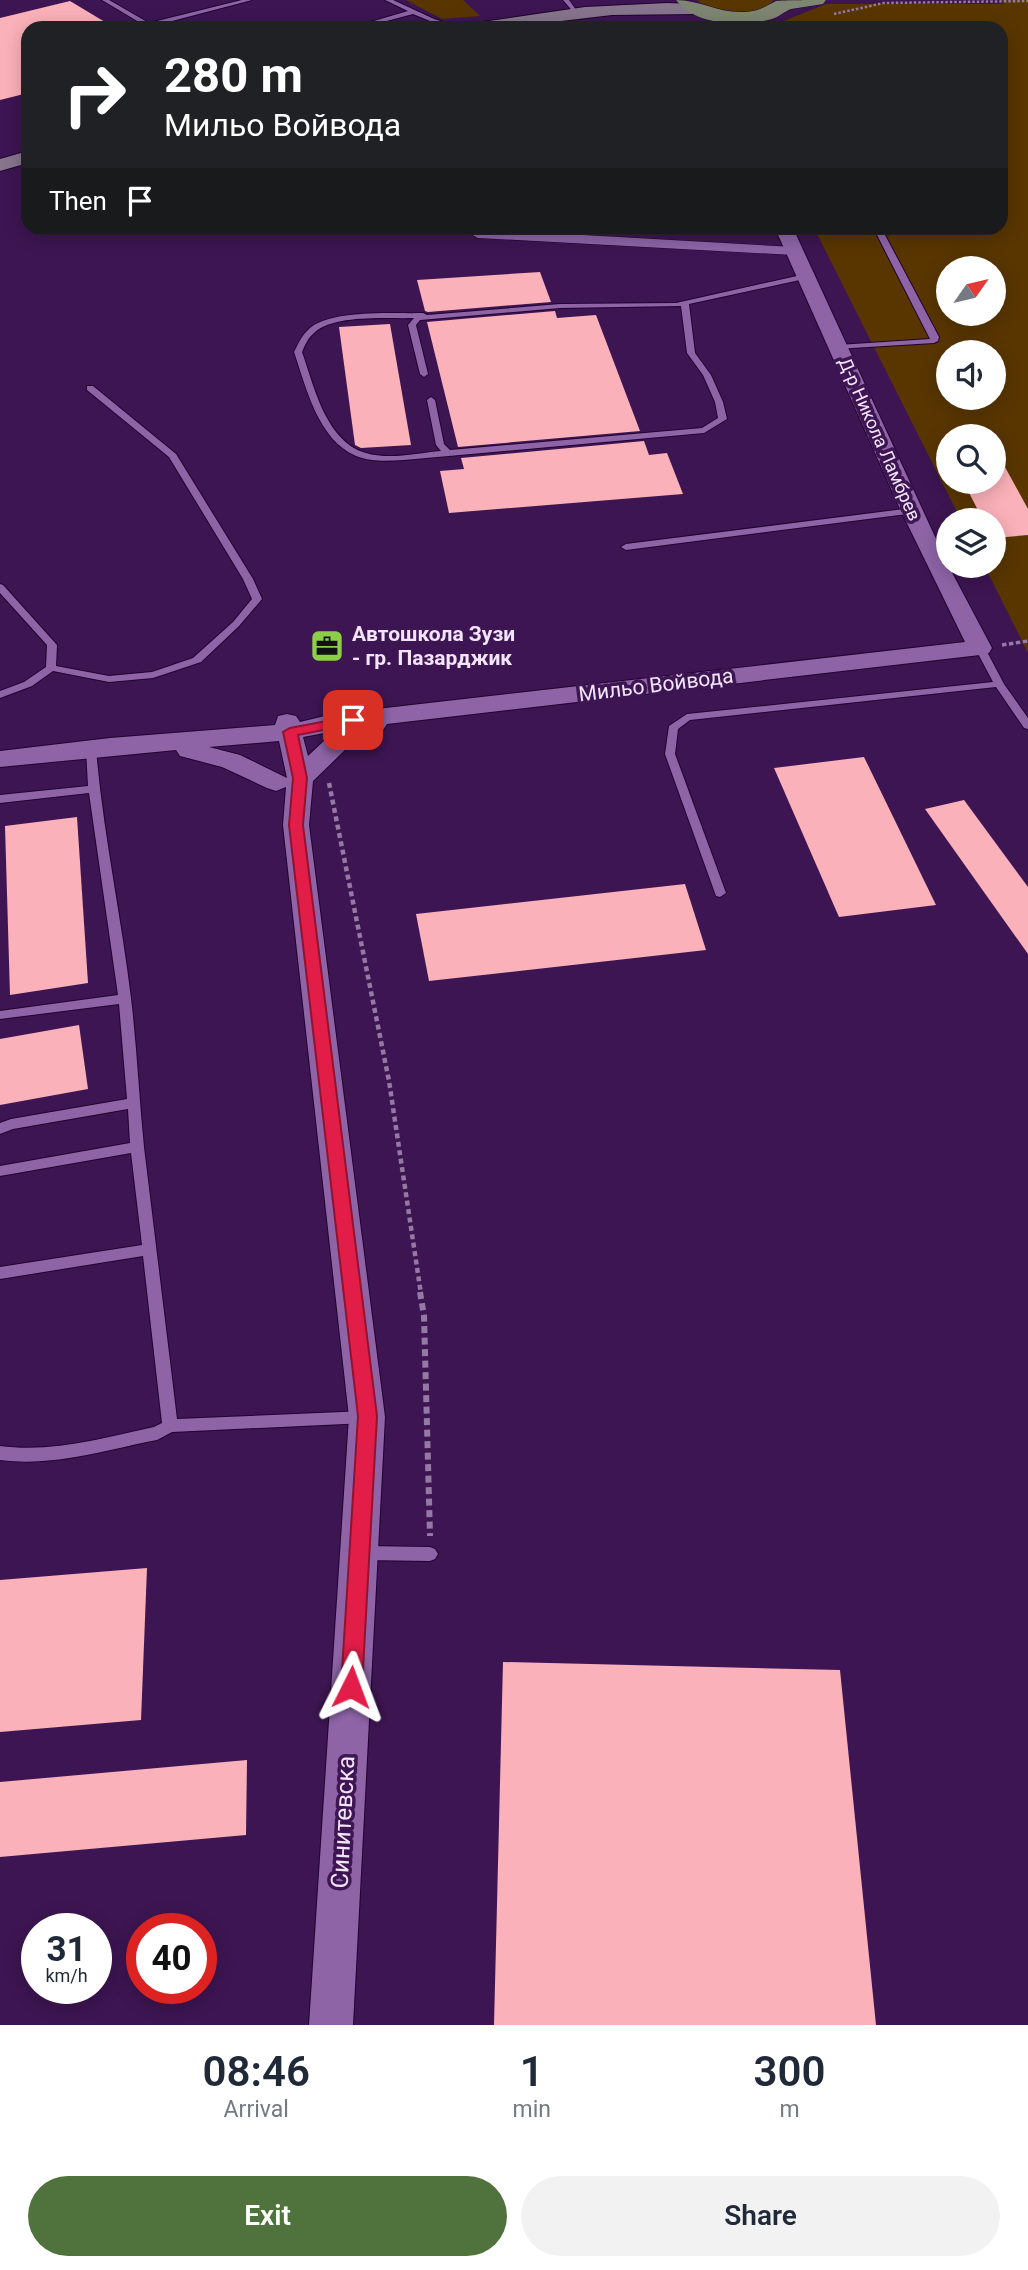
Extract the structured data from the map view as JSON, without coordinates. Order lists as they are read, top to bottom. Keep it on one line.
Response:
{"streets":{"street":["Д-р Никола Ламбрев","Мильо Войвода","Синитевска"]},"crossings":[["Д-р Никола Ламбрев","Мильо Войвода"],["Мильо Войвода","Синитевска"]],"places":{"office":["Автошкола Зузи - гр. Пазарджик"]},"north":"top right","page":{"turn":["280 m","Мильо Войвода"],"then":"Then","speed":"31 km/h","limit":"40","eta":["08:46","Arrival","1","min","300","m"],"buttons":["Exit","Share"]}}
